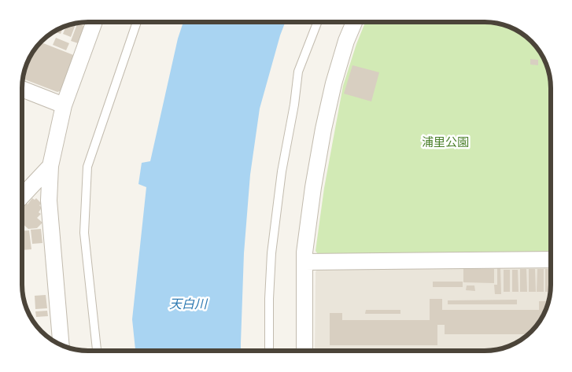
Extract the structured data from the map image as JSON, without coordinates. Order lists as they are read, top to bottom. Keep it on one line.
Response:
{"water":["天白川"],"parks":["浦里公園"]}
